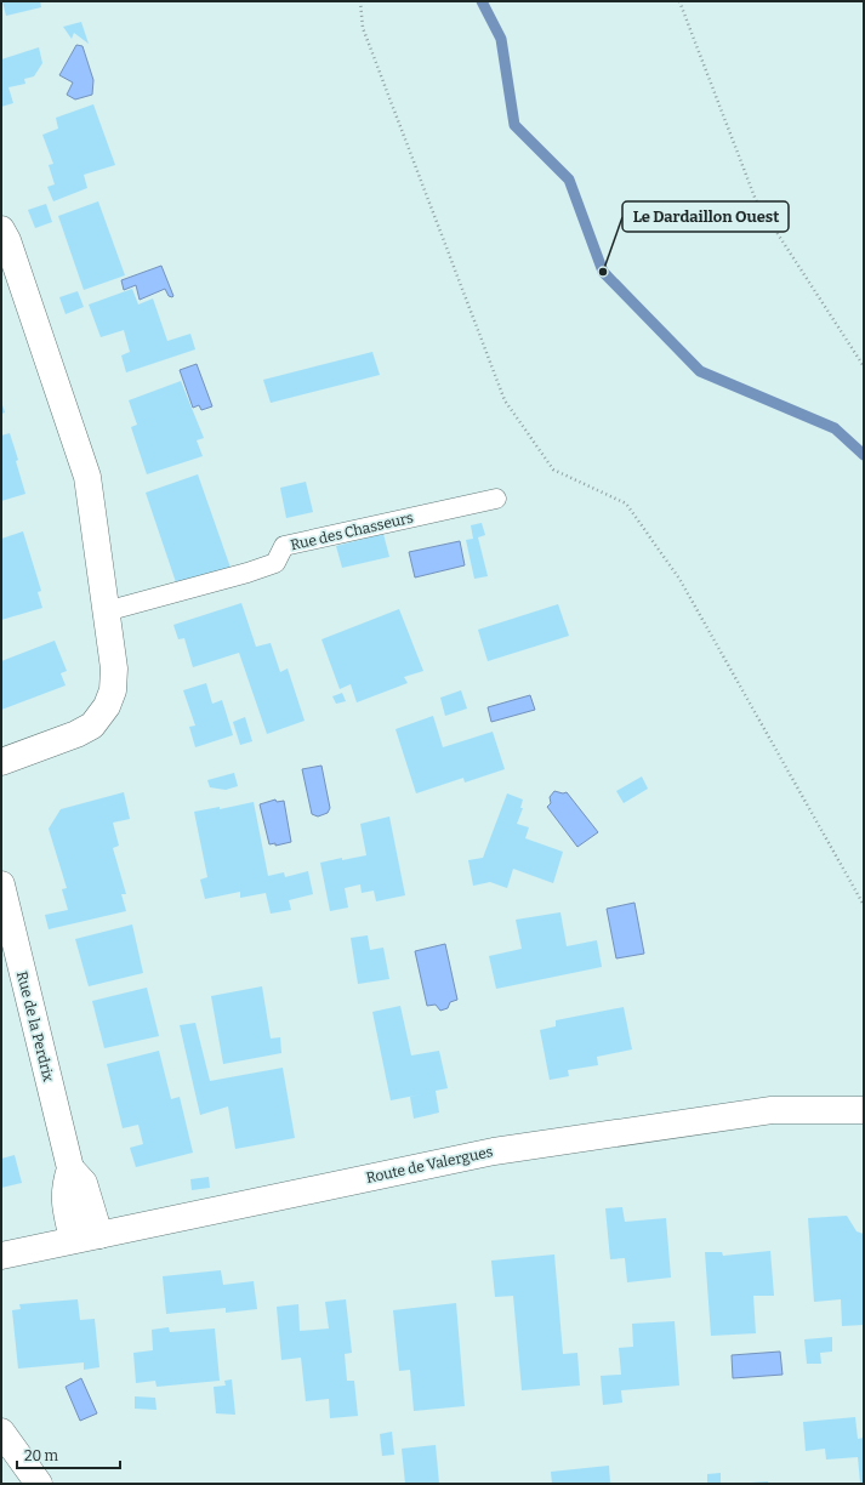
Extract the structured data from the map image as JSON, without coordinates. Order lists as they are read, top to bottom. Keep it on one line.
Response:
{"streets":{"street":["Rue de la Perdrix","Route de Valergues"],"lane":["Rue des Chasseurs"]},"crossings":[["Rue de la Perdrix","Route de Valergues"]],"places":["Le Dardaillon Ouest"],"scale_bar":"20 m"}
